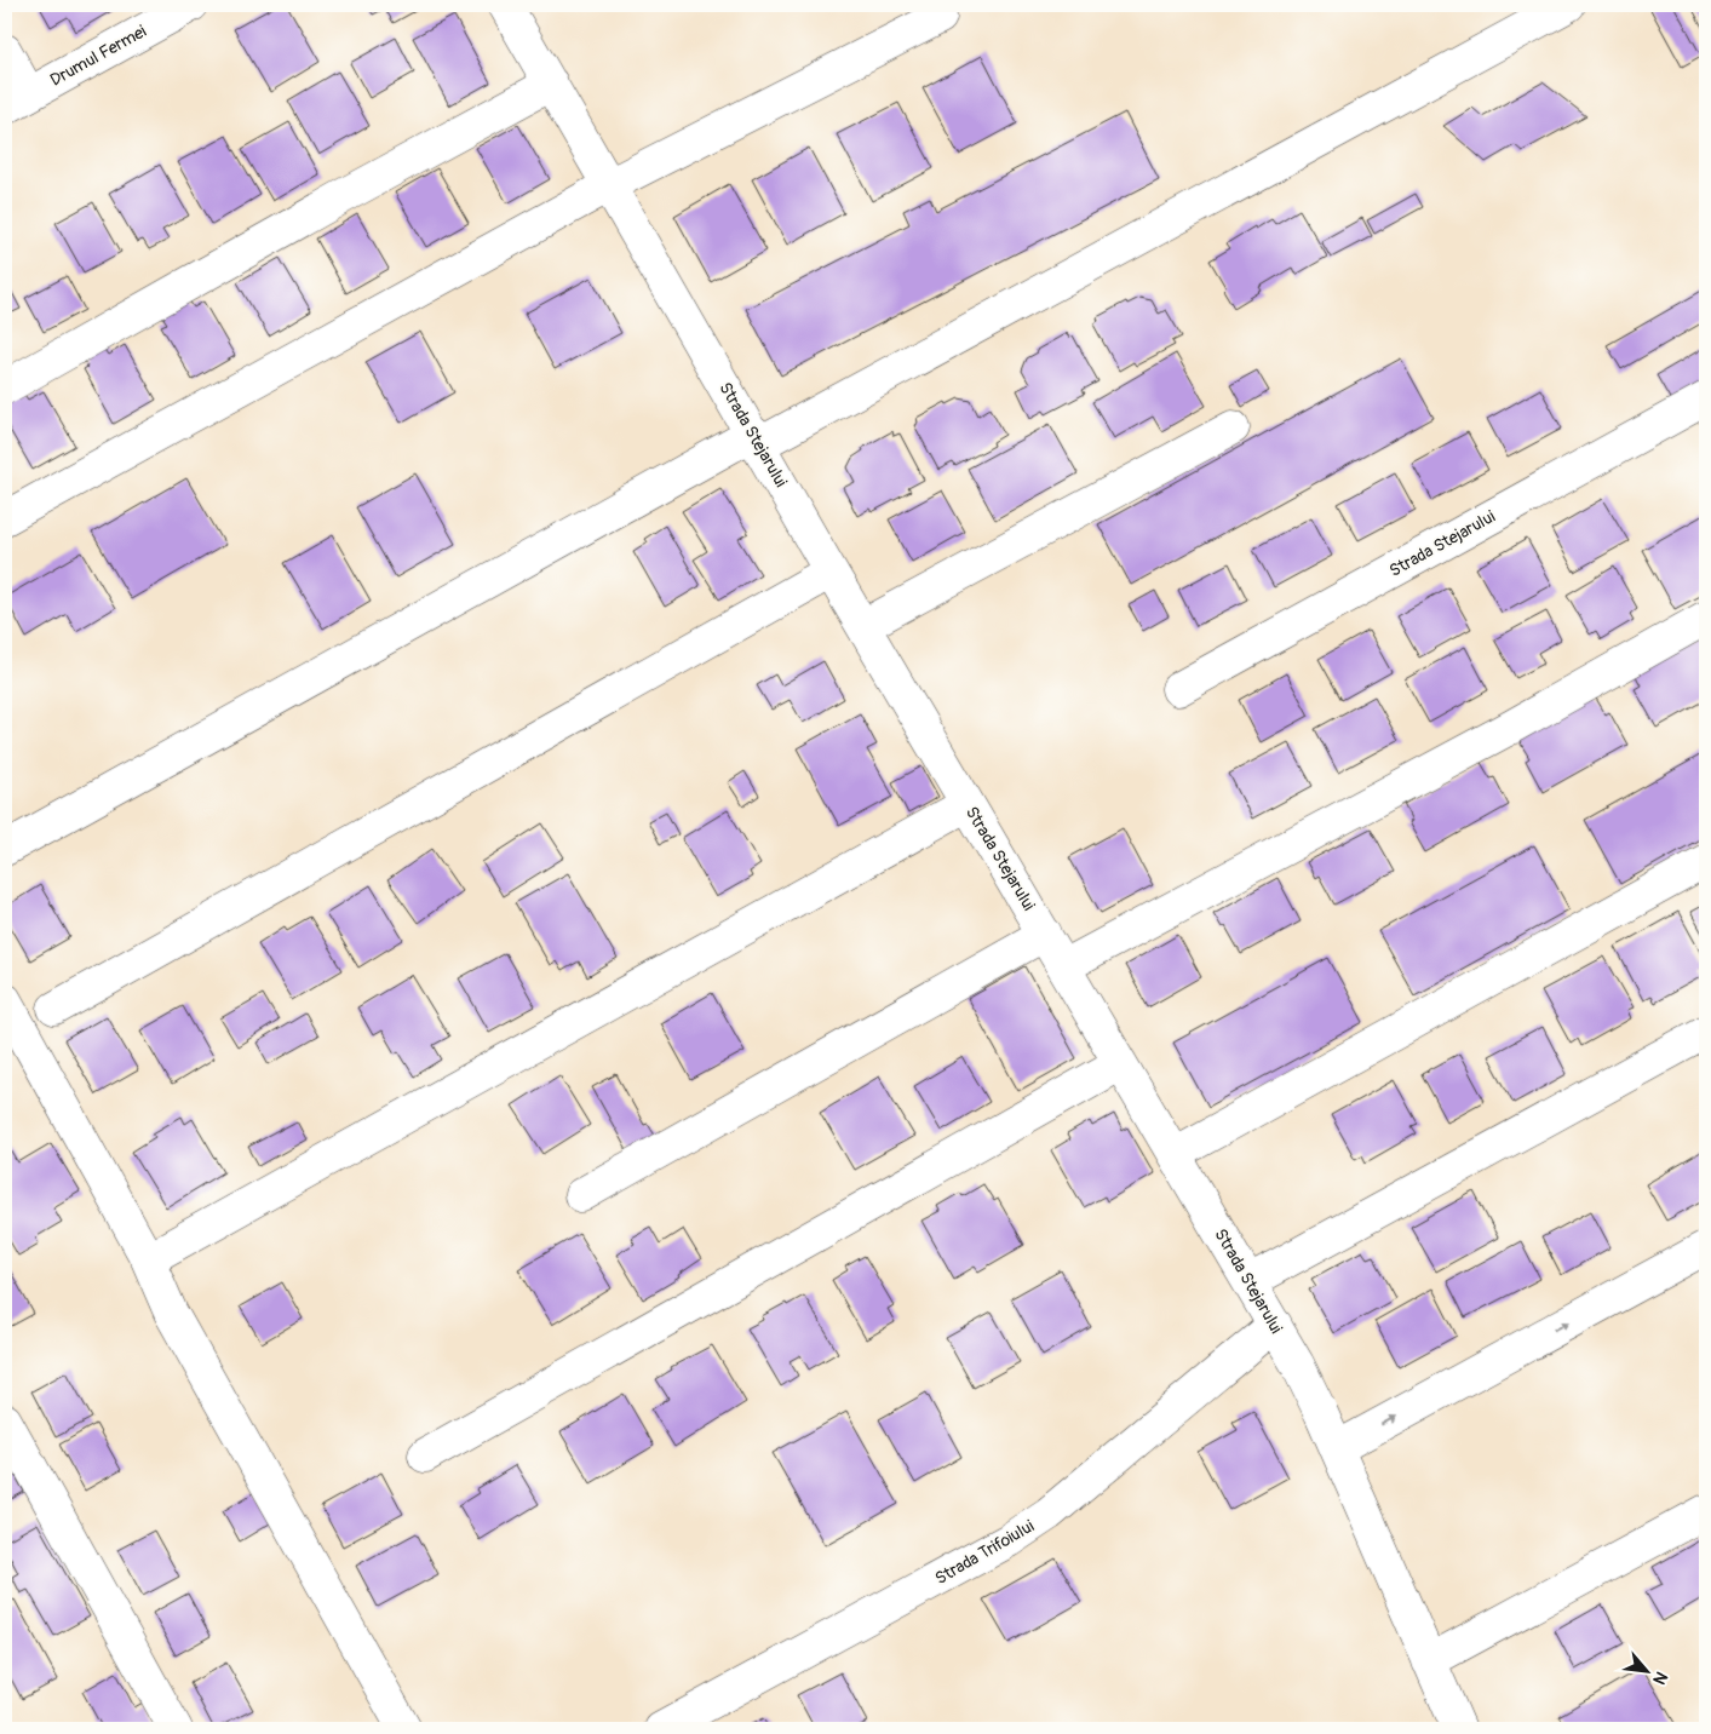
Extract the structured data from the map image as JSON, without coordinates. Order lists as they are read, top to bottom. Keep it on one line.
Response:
{"streets":{"street":["Drumul Fermei","Strada Stejarului","Strada Trifoiului"]},"crossings":[["Strada Stejarului","Strada Trifoiului"]],"north":"bottom right"}
